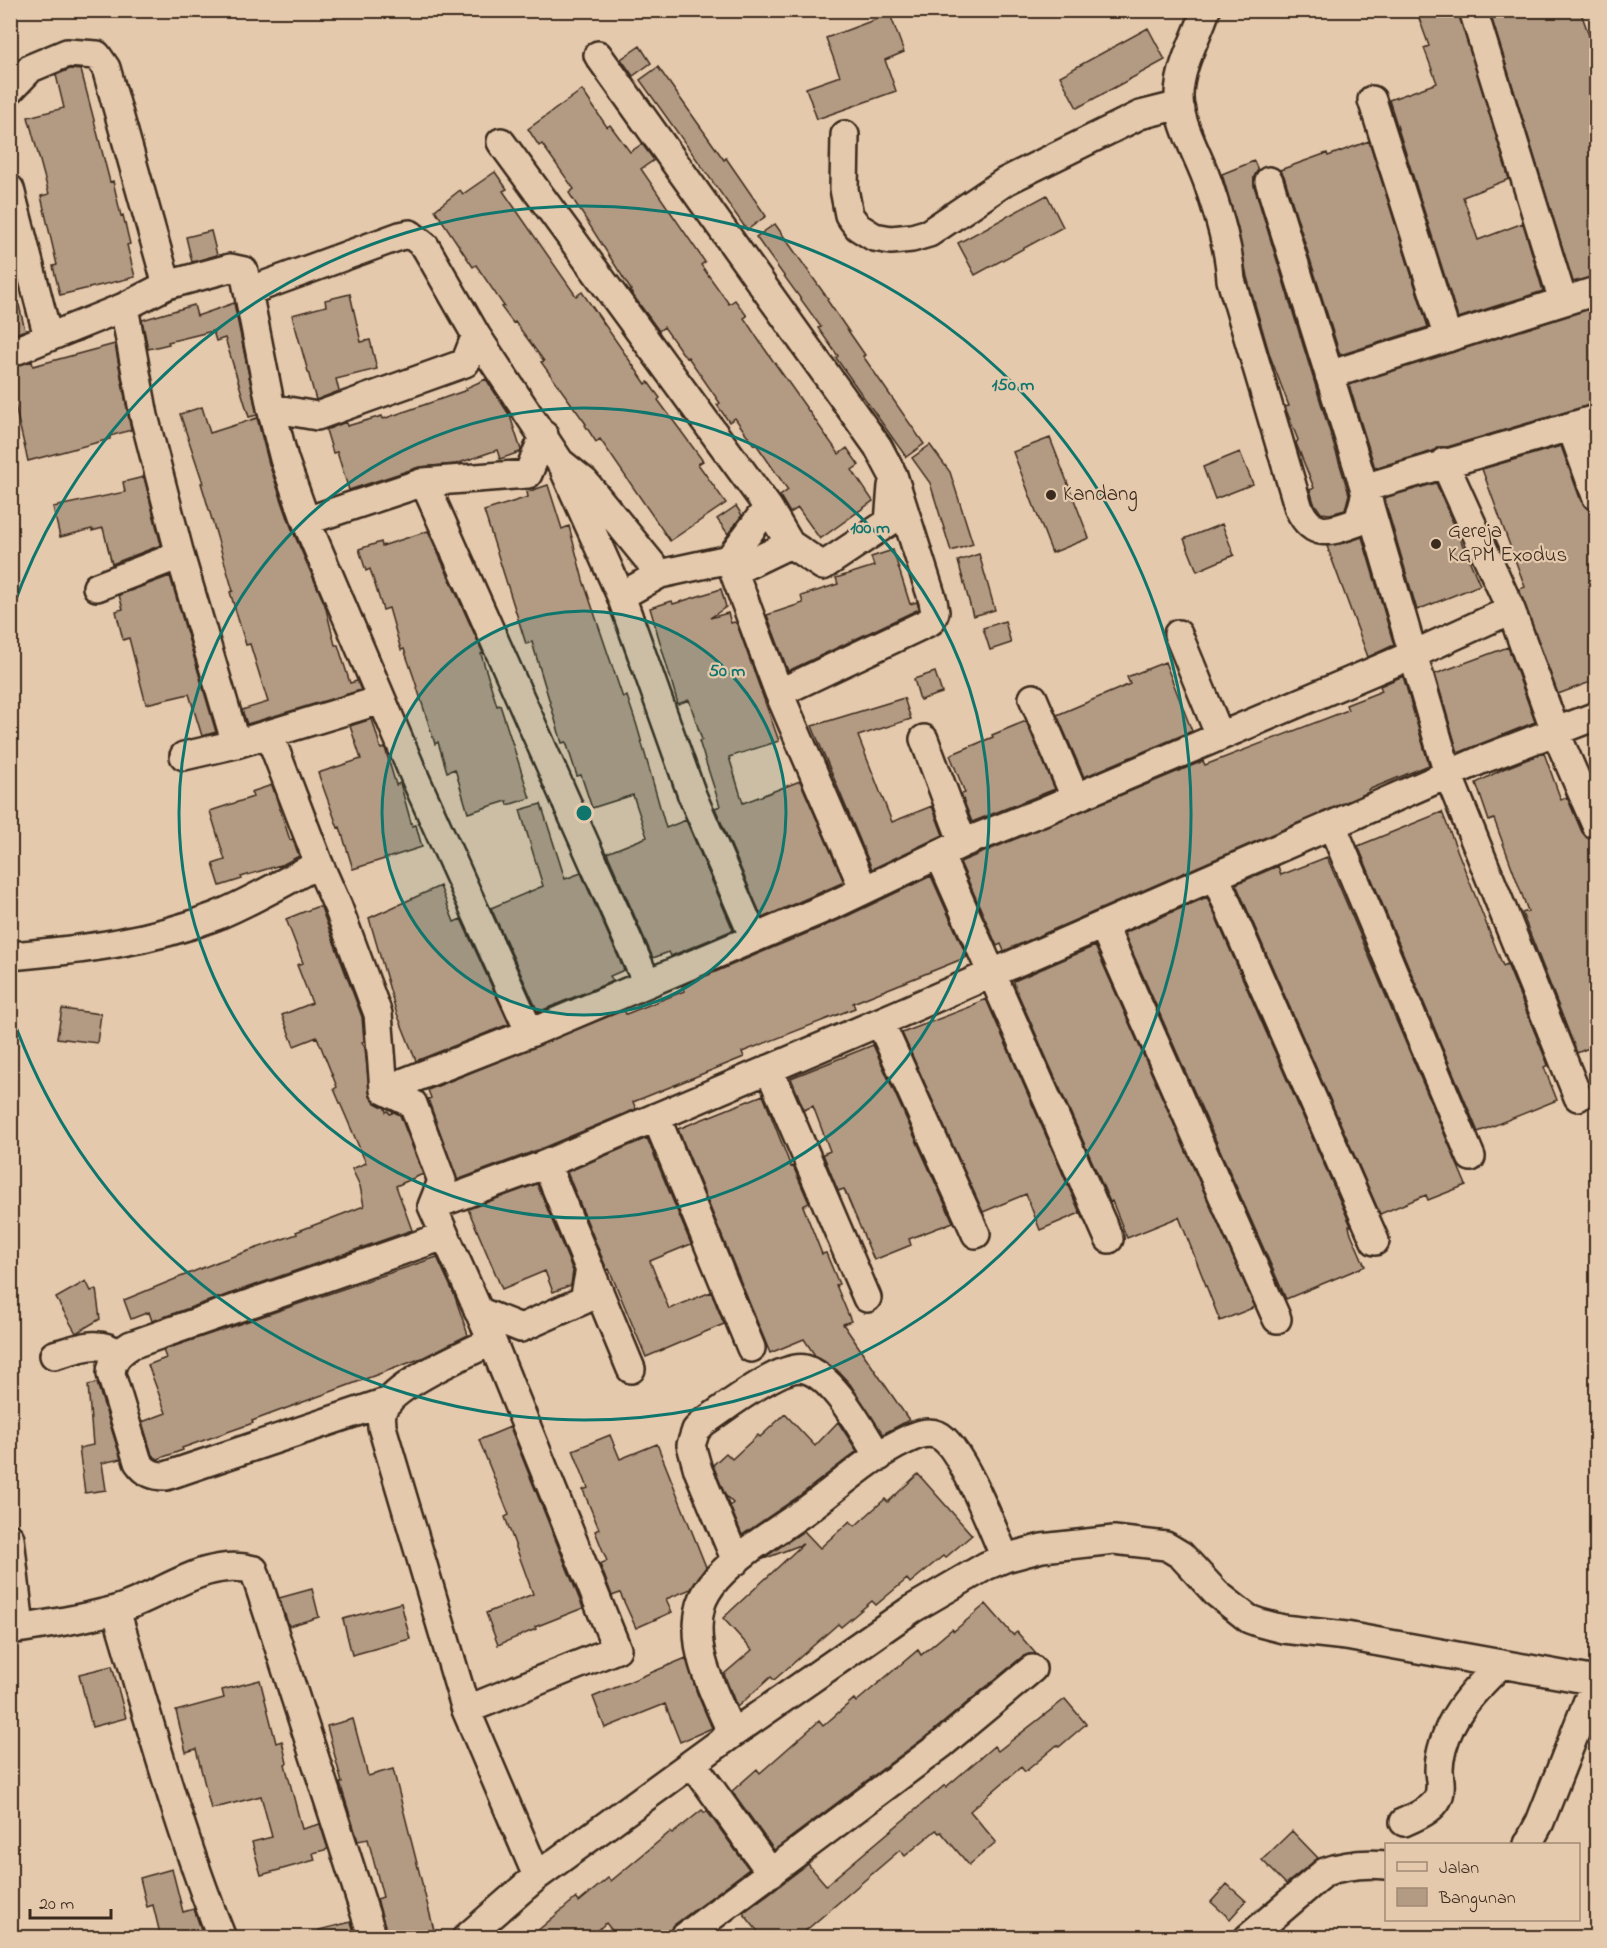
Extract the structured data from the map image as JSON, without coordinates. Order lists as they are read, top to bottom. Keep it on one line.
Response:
{"places":["Kandang","Gereja KGPM Exodus"],"legend":["Jalan","Bangunan"],"scale_bar":"20 m","rings":["150 m","100 m","50 m"]}
